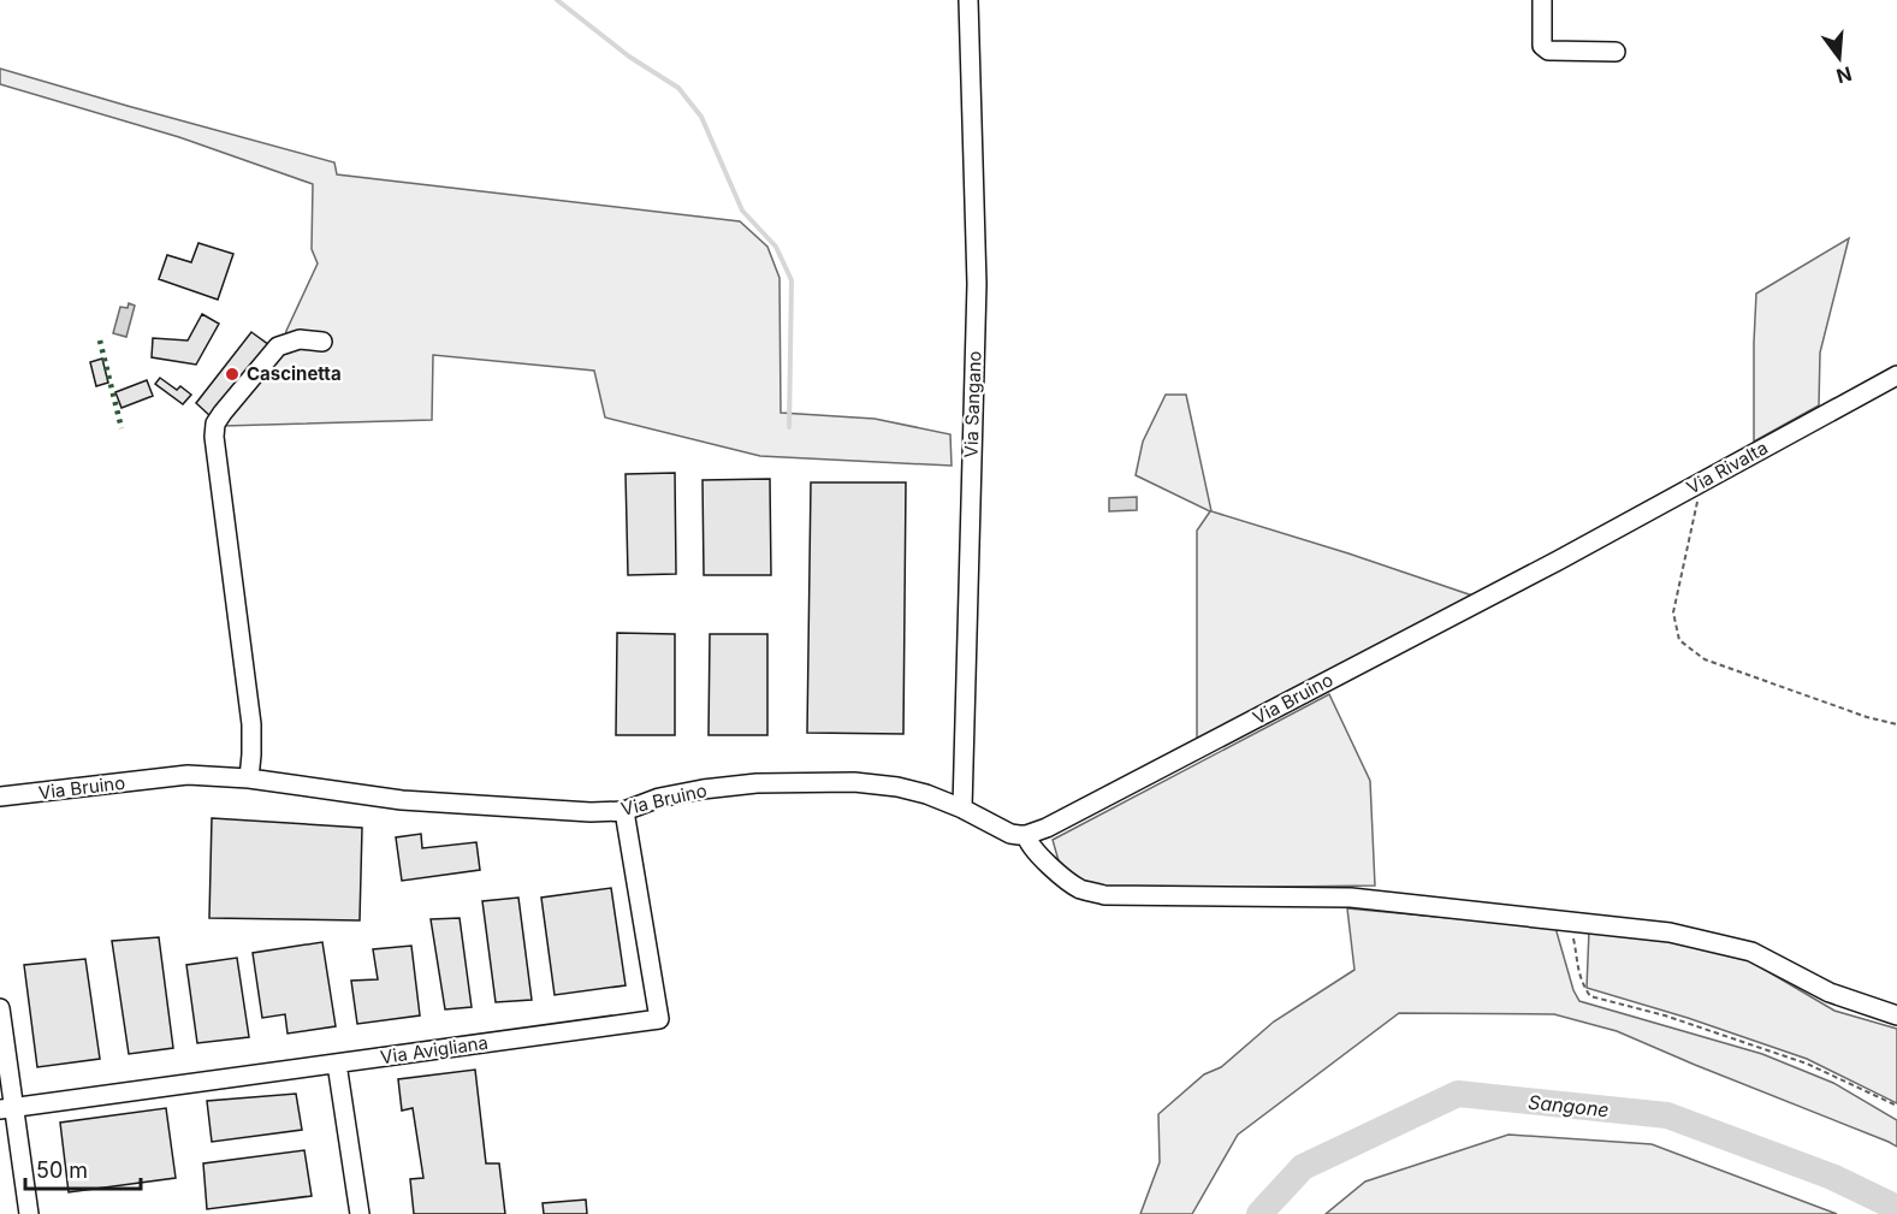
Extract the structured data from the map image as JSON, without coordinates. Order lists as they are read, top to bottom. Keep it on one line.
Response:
{"streets":{"street":["Via Sangano","Via Rivalta","Via Bruino","Via Avigliana"]},"crossings":[["Via Sangano","Via Bruino"],["Via Rivalta","Via Bruino"],["Via Bruino","Via Avigliana"]],"water":["Sangone"],"places":["Cascinetta"],"scale_bar":"50 m","north":"bottom"}
